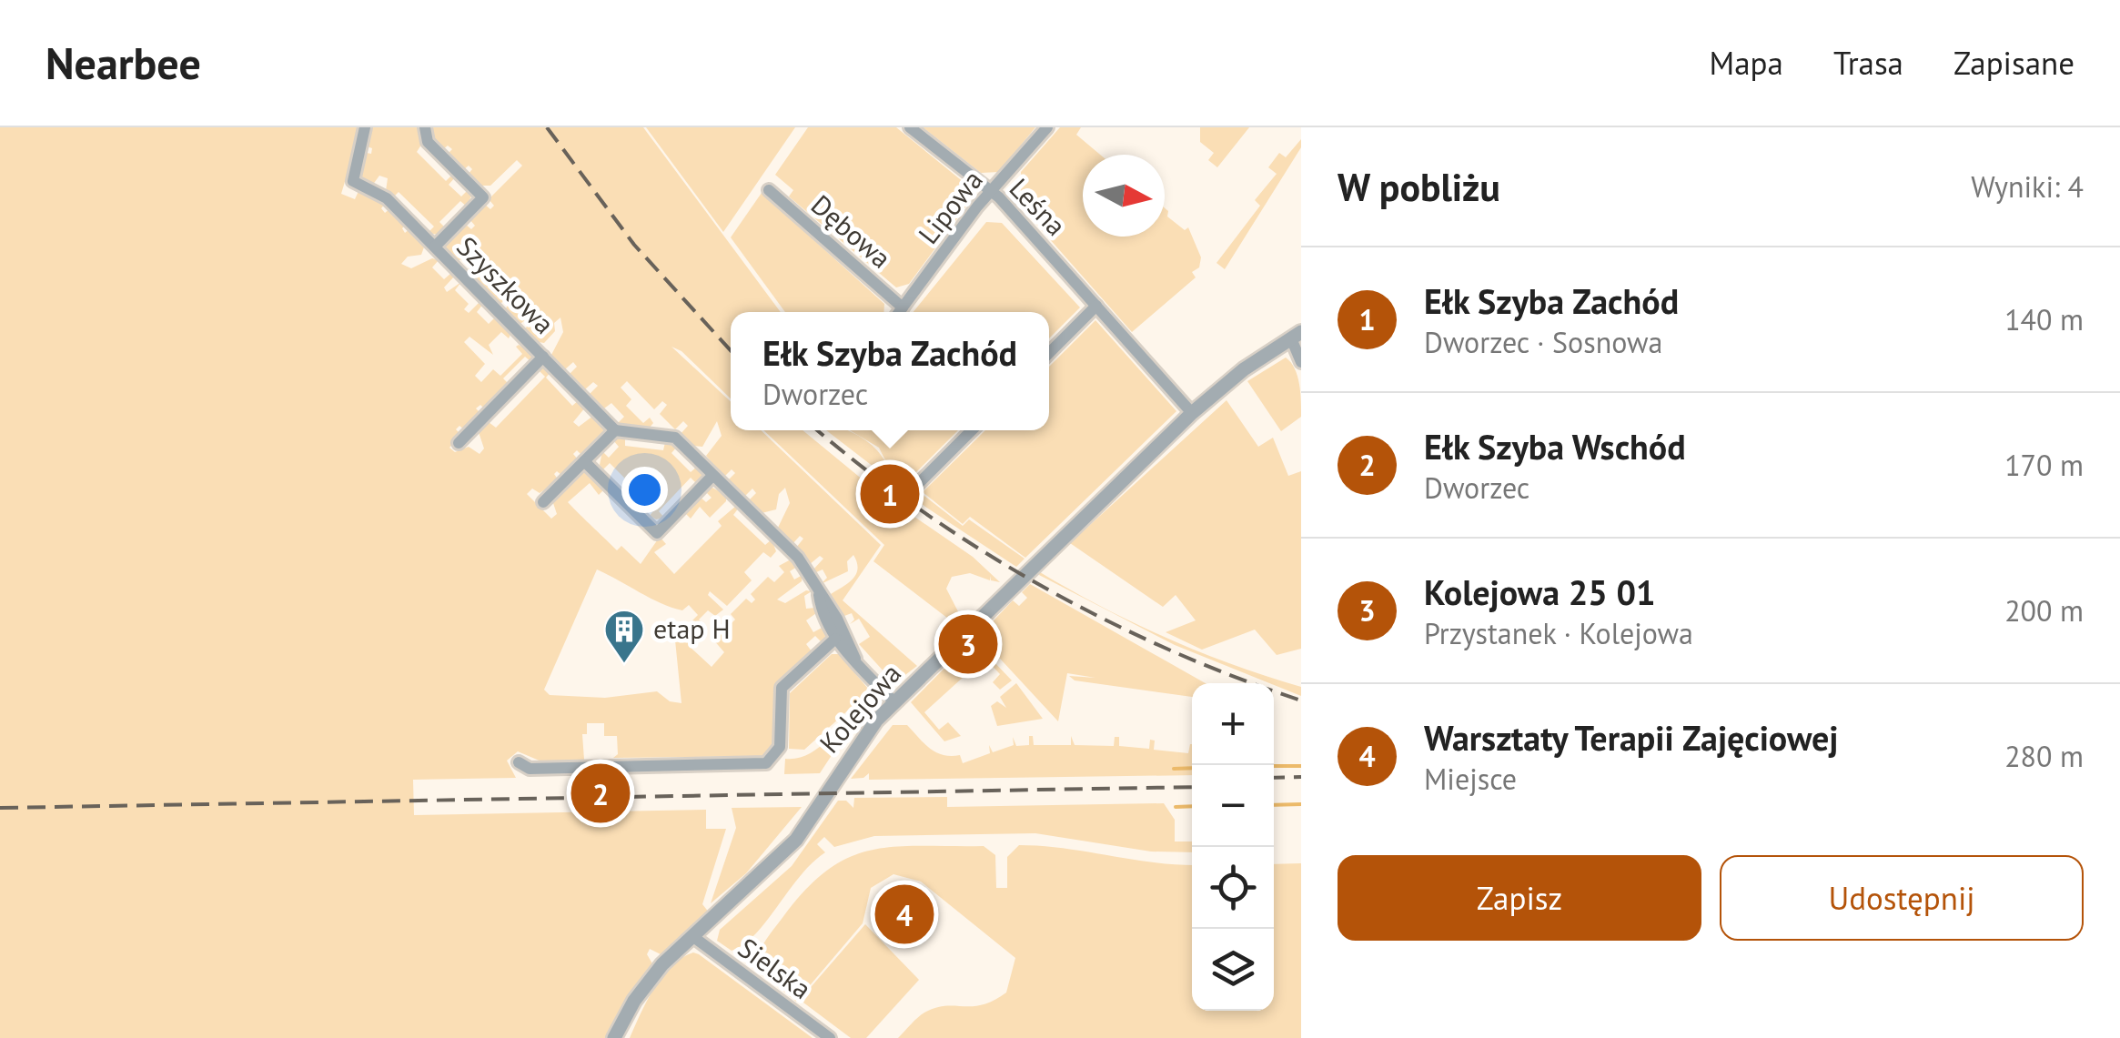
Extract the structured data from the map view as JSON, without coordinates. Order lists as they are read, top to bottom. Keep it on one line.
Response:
{"streets":{"street":["Lipowa","Leśna","Dębowa","Szyszkowa","Kolejowa","Sielska"]},"crossings":[["Lipowa","Leśna"],["Lipowa","Dębowa"],["Leśna","Kolejowa"],["Kolejowa","Sielska"]],"places":{"building":["etap H"]},"north":"right","page":{"header":"Nearbee","nav":["Mapa","Trasa","Zapisane"],"heading":["W pobliżu","Wyniki: 4"],"list":[{"mark":"1","name":"Ełk Szyba Zachód","note":"Dworzec · Sosnowa","value":"140 m"},{"mark":"2","name":"Ełk Szyba Wschód","note":"Dworzec","value":"170 m"},{"mark":"3","name":"Kolejowa 25 01","note":"Przystanek · Kolejowa","value":"200 m"},{"mark":"4","name":"Warsztaty Terapii Zajęciowej","note":"Miejsce","value":"280 m"}],"popup":["Ełk Szyba Zachód","Dworzec"],"pins":["1","3","2","4"],"map_buttons":["+","−"],"buttons":["Zapisz","Udostępnij"]}}
